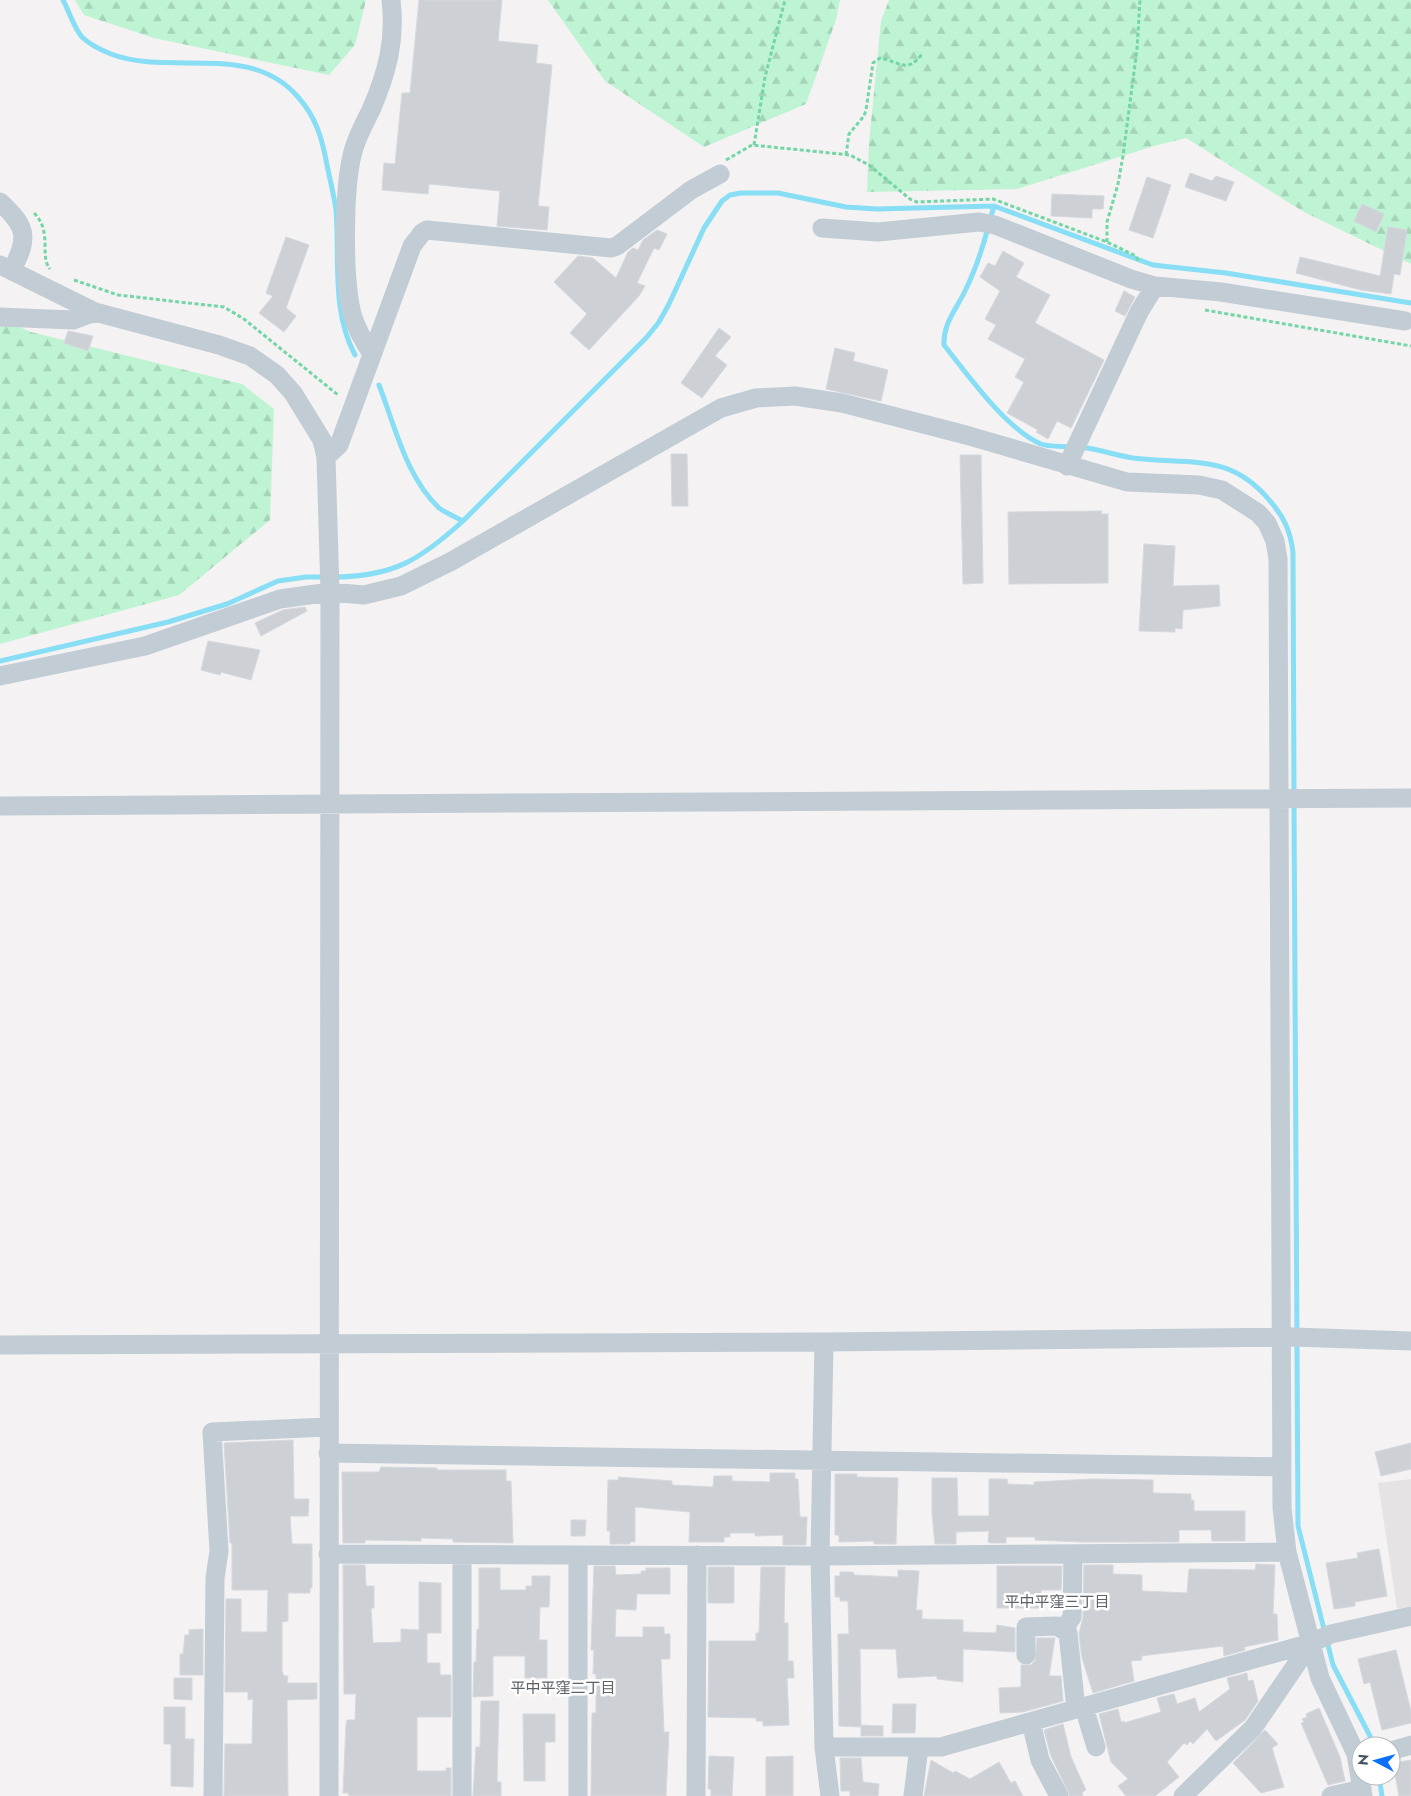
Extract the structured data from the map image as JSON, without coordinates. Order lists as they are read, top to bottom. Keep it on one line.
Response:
{"districts":["平中平窪三丁目","平中平窪二丁目"],"north":"left"}
